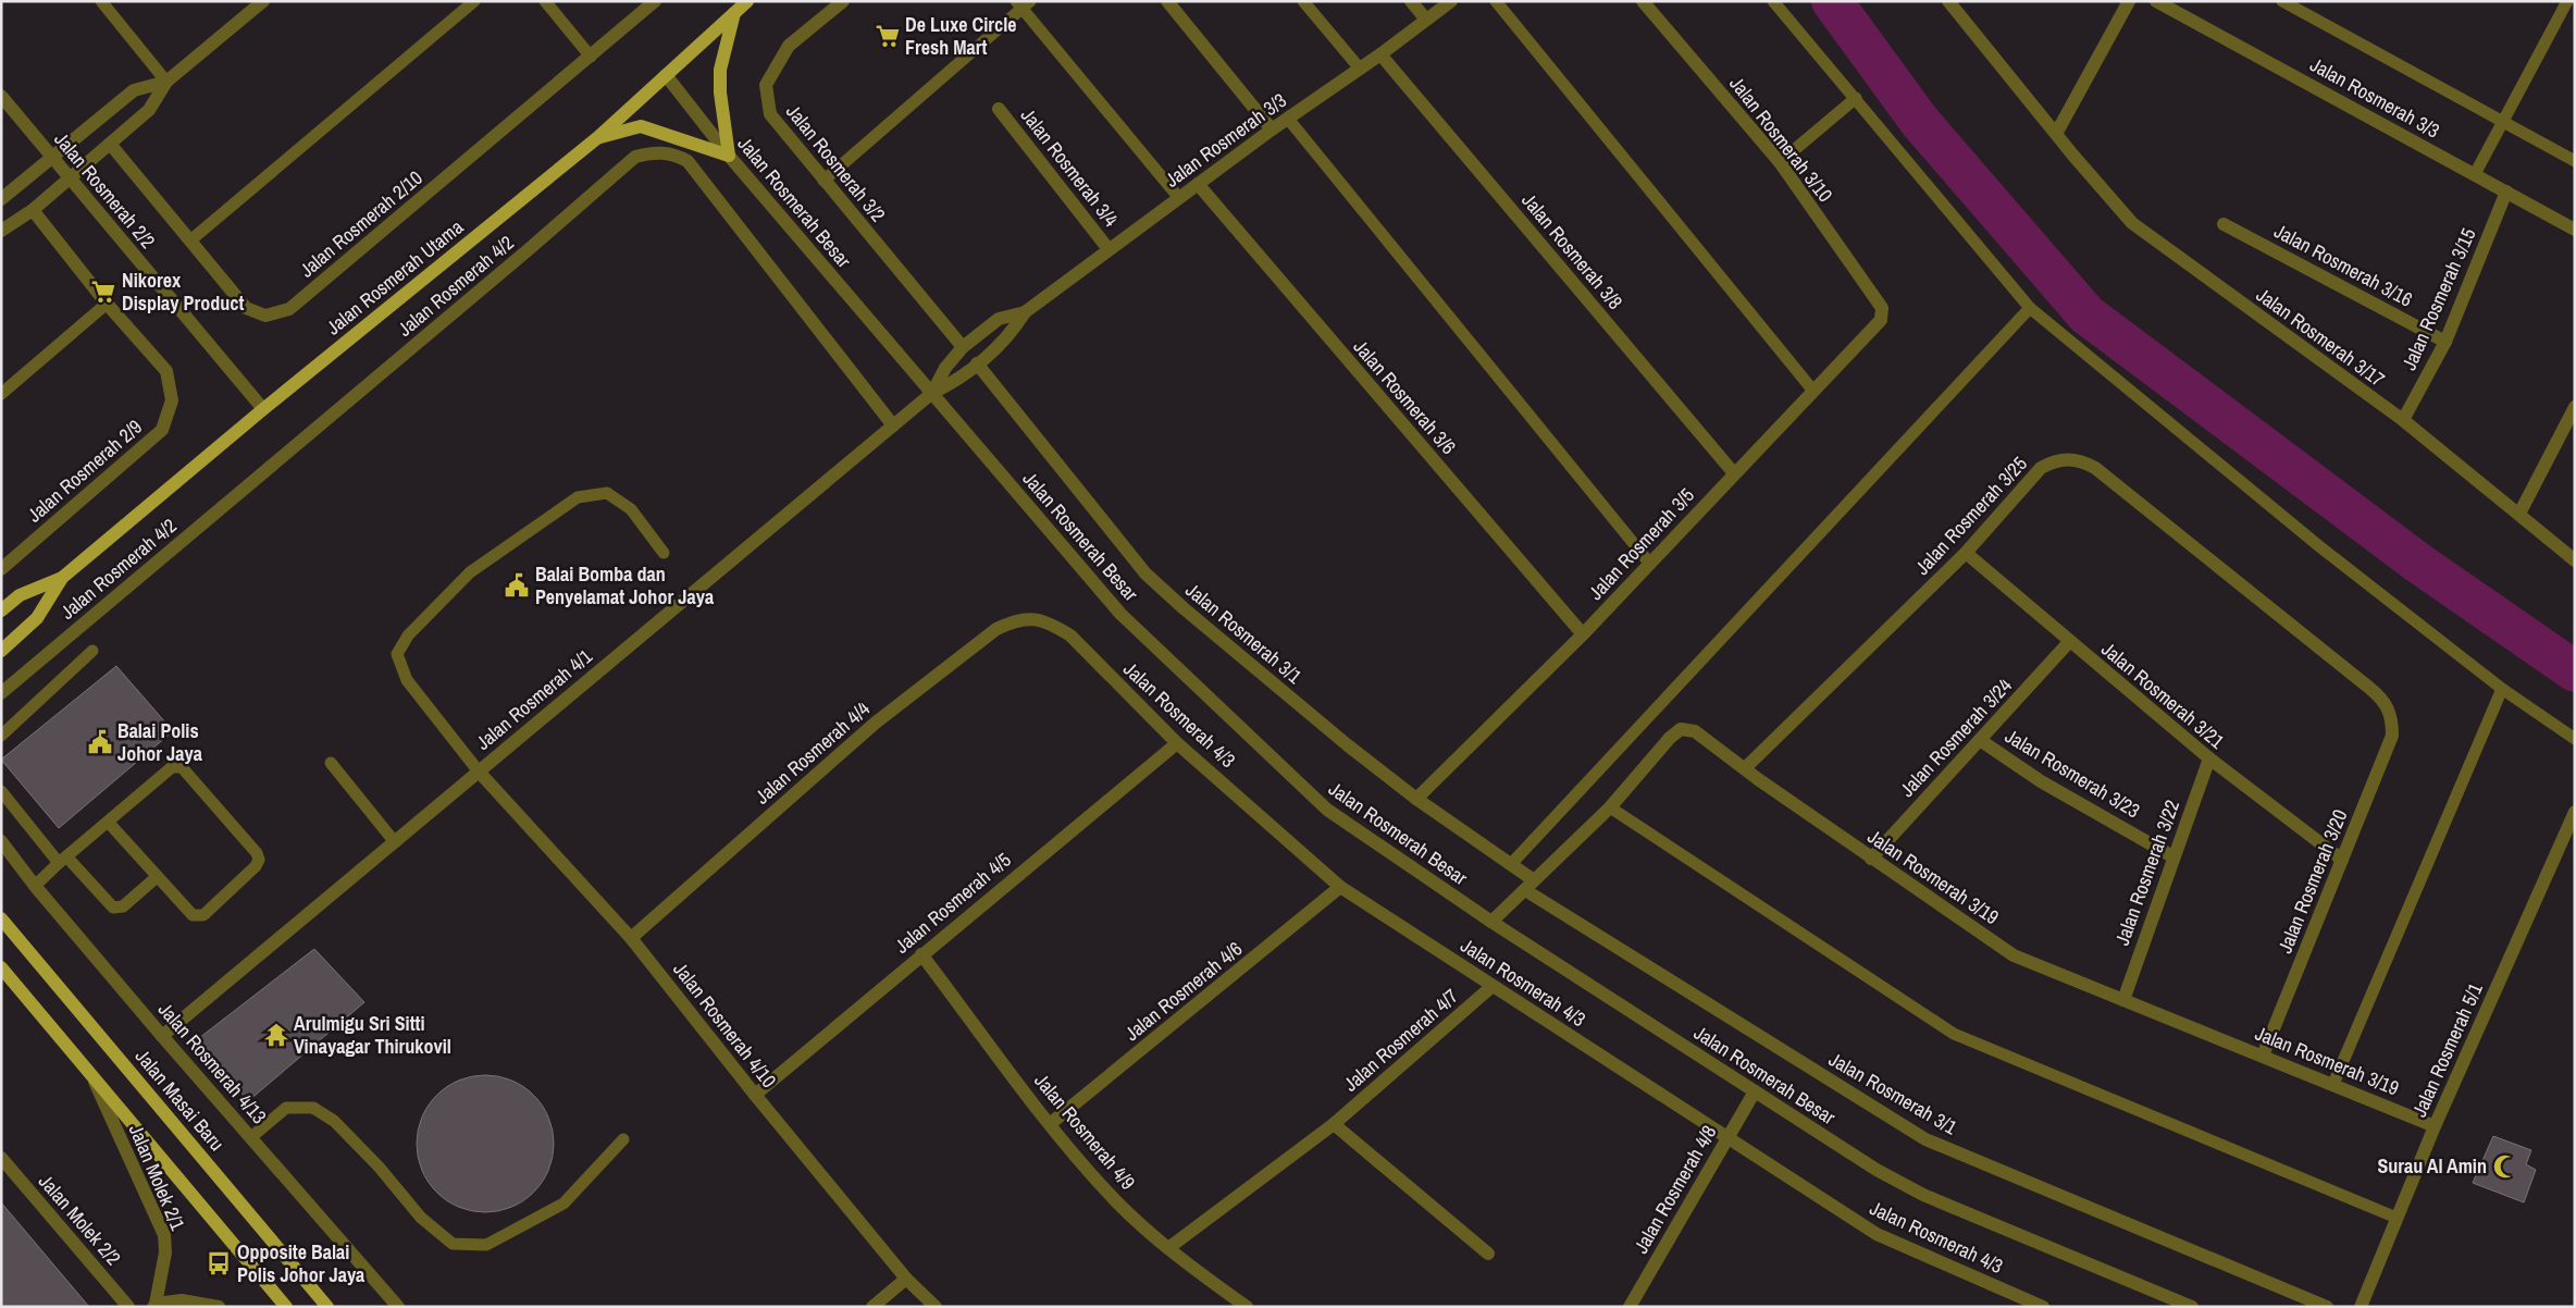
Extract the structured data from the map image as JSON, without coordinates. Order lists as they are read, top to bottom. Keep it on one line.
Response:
{"streets":{"main road":["Jalan Rosmerah Utama","Jalan Masai Baru"],"street":["Jalan Rosmerah 3/3","Jalan Rosmerah 3/10","Jalan Rosmerah 3/2","Jalan Rosmerah 3/4","Jalan Rosmerah 2/2","Jalan Rosmerah Besar","Jalan Rosmerah 2/10","Jalan Rosmerah 3/8","Jalan Rosmerah 3/16","Jalan Rosmerah 4/2","Jalan Rosmerah 3/15","Jalan Rosmerah 3/17","Jalan Rosmerah 3/6","Jalan Rosmerah 2/9","Jalan Rosmerah 3/25","Jalan Rosmerah 3/5","Jalan Rosmerah 3/1","Jalan Rosmerah 3/21","Jalan Rosmerah 4/1","Jalan Rosmerah 4/3","Jalan Rosmerah 3/24","Jalan Rosmerah 4/4","Jalan Rosmerah 3/23","Jalan Rosmerah 3/22","Jalan Rosmerah 3/19","Jalan Rosmerah 3/20","Jalan Rosmerah 4/5","Jalan Rosmerah 4/6","Jalan Rosmerah 4/10","Jalan Rosmerah 4/7","Jalan Rosmerah 5/1","Jalan Rosmerah 4/13","Jalan Rosmerah 4/9","Jalan Molek 2/1","Jalan Rosmerah 4/8","Jalan Molek 2/2"]},"crossings":[["Jalan Rosmerah 3/3","Jalan Rosmerah 3/2"],["Jalan Rosmerah 3/3","Jalan Rosmerah 3/4"],["Jalan Rosmerah 3/3","Jalan Rosmerah Besar"],["Jalan Rosmerah 3/3","Jalan Rosmerah 3/8"],["Jalan Rosmerah 3/3","Jalan Rosmerah 3/15"],["Jalan Rosmerah 3/3","Jalan Rosmerah 3/6"],["Jalan Rosmerah 3/3","Jalan Rosmerah 3/1"],["Jalan Rosmerah 3/3","Jalan Rosmerah 4/1"],["Jalan Rosmerah 3/10","Jalan Rosmerah 3/5"],["Jalan Rosmerah 2/2","Jalan Rosmerah Utama"],["Jalan Rosmerah Besar","Jalan Rosmerah Utama"],["Jalan Rosmerah Besar","Jalan Rosmerah 4/1"],["Jalan Rosmerah Besar","Jalan Rosmerah 3/19"],["Jalan Rosmerah Besar","Jalan Rosmerah 4/8"],["Jalan Rosmerah 3/8","Jalan Rosmerah 3/5"],["Jalan Rosmerah 3/16","Jalan Rosmerah 3/15"],["Jalan Rosmerah 4/2","Jalan Rosmerah 4/1"],["Jalan Rosmerah 3/15","Jalan Rosmerah 3/17"],["Jalan Rosmerah 3/6","Jalan Rosmerah 3/5"],["Jalan Rosmerah 3/25","Jalan Rosmerah 3/21"],["Jalan Rosmerah 3/25","Jalan Rosmerah 3/19"],["Jalan Rosmerah 3/25","Jalan Rosmerah 3/20"],["Jalan Rosmerah 3/5","Jalan Rosmerah 3/1"],["Jalan Rosmerah 3/1","Jalan Rosmerah 3/19"],["Jalan Rosmerah 3/21","Jalan Rosmerah 3/24"],["Jalan Rosmerah 3/21","Jalan Rosmerah 3/22"],["Jalan Rosmerah 3/21","Jalan Rosmerah 3/20"],["Jalan Rosmerah 4/1","Jalan Rosmerah 4/10"],["Jalan Rosmerah 4/1","Jalan Rosmerah 4/13"],["Jalan Rosmerah 4/3","Jalan Rosmerah 4/4"],["Jalan Rosmerah 4/3","Jalan Rosmerah 4/5"],["Jalan Rosmerah 4/3","Jalan Rosmerah 4/6"],["Jalan Rosmerah 4/3","Jalan Rosmerah 4/7"],["Jalan Rosmerah 4/3","Jalan Rosmerah 4/8"],["Jalan Rosmerah 3/24","Jalan Rosmerah 3/23"],["Jalan Rosmerah 3/24","Jalan Rosmerah 3/19"],["Jalan Rosmerah 4/4","Jalan Rosmerah 4/10"],["Jalan Rosmerah 3/23","Jalan Rosmerah 3/22"],["Jalan Rosmerah 3/22","Jalan Rosmerah 3/19"],["Jalan Rosmerah 3/19","Jalan Rosmerah 3/20"],["Jalan Rosmerah 3/19","Jalan Rosmerah 5/1"],["Jalan Rosmerah 4/5","Jalan Rosmerah 4/10"],["Jalan Rosmerah 4/5","Jalan Rosmerah 4/9"],["Jalan Rosmerah 4/6","Jalan Rosmerah 4/9"],["Jalan Rosmerah 4/7","Jalan Rosmerah 4/9"]],"places":{"supermarket":["De Luxe Circle Fresh Mart","Nikorex Display Product"],"public building":["Balai Bomba dan Penyelamat Johor Jaya","Balai Polis Johor Jaya"],"temple":["Arulmigu Sri Sitti Vinayagar Thirukovil"],"mosque":["Surau Al Amin"],"bus stop":["Opposite Balai Polis Johor Jaya"]}}
